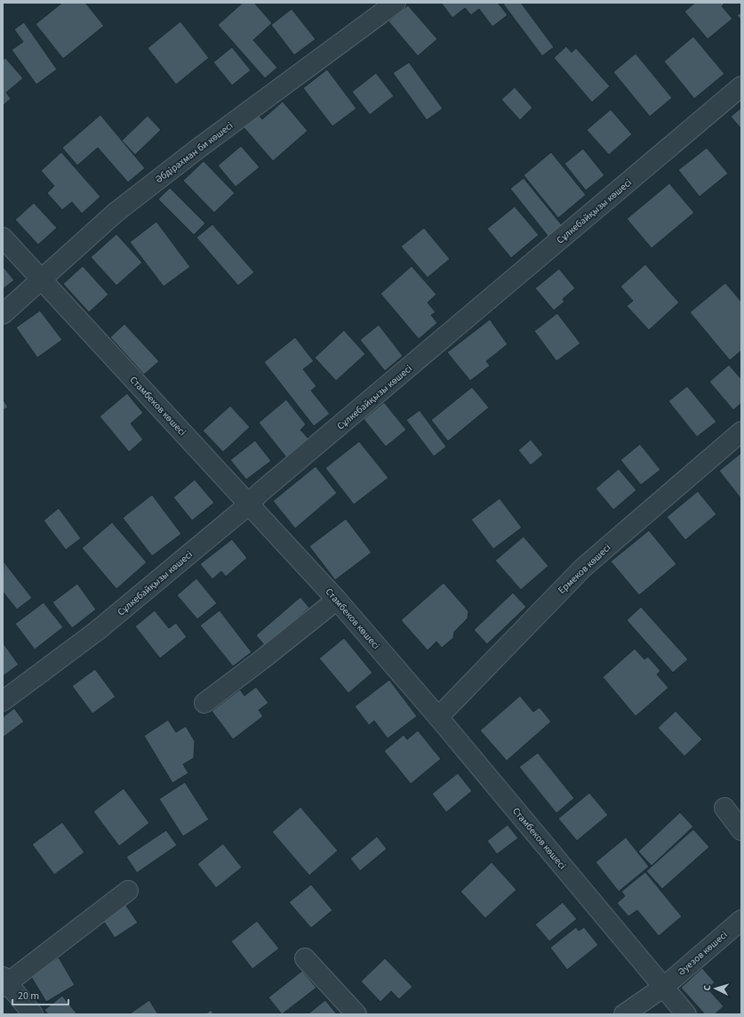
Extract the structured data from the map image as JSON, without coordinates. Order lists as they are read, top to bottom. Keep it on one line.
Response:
{"streets":{"street":["Әбдірахман би көшесі","Сұлкебайқызы көшесі","Стамбеков көшесі","Ермеков көшесі","Әуезов көшесі"]},"crossings":[["Әбдірахман би көшесі","Стамбеков көшесі"],["Сұлкебайқызы көшесі","Стамбеков көшесі"],["Стамбеков көшесі","Ермеков көшесі"],["Стамбеков көшесі","Әуезов көшесі"]],"scale_bar":"20 m","north":"left"}
